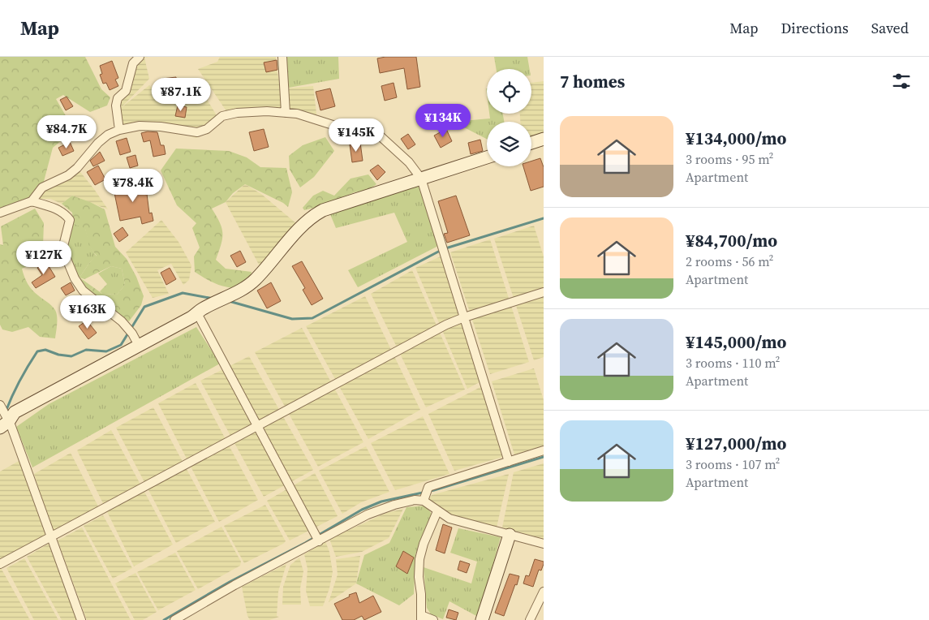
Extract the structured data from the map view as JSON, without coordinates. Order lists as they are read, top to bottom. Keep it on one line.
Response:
{"page":{"header":"Map","nav":["Map","Directions","Saved"],"heading":"7 homes","price":["¥87.1K","¥134K","¥84.7K","¥145K","¥78.4K","¥127K","¥163K"],"list":[{"name":"¥134,000/mo","note":"3 rooms · 95 m² · Apartment"},{"name":"¥84,700/mo","note":"2 rooms · 56 m² · Apartment"},{"name":"¥145,000/mo","note":"3 rooms · 110 m² · Apartment"},{"name":"¥127,000/mo","note":"3 rooms · 107 m² · Apartment"}]}}
